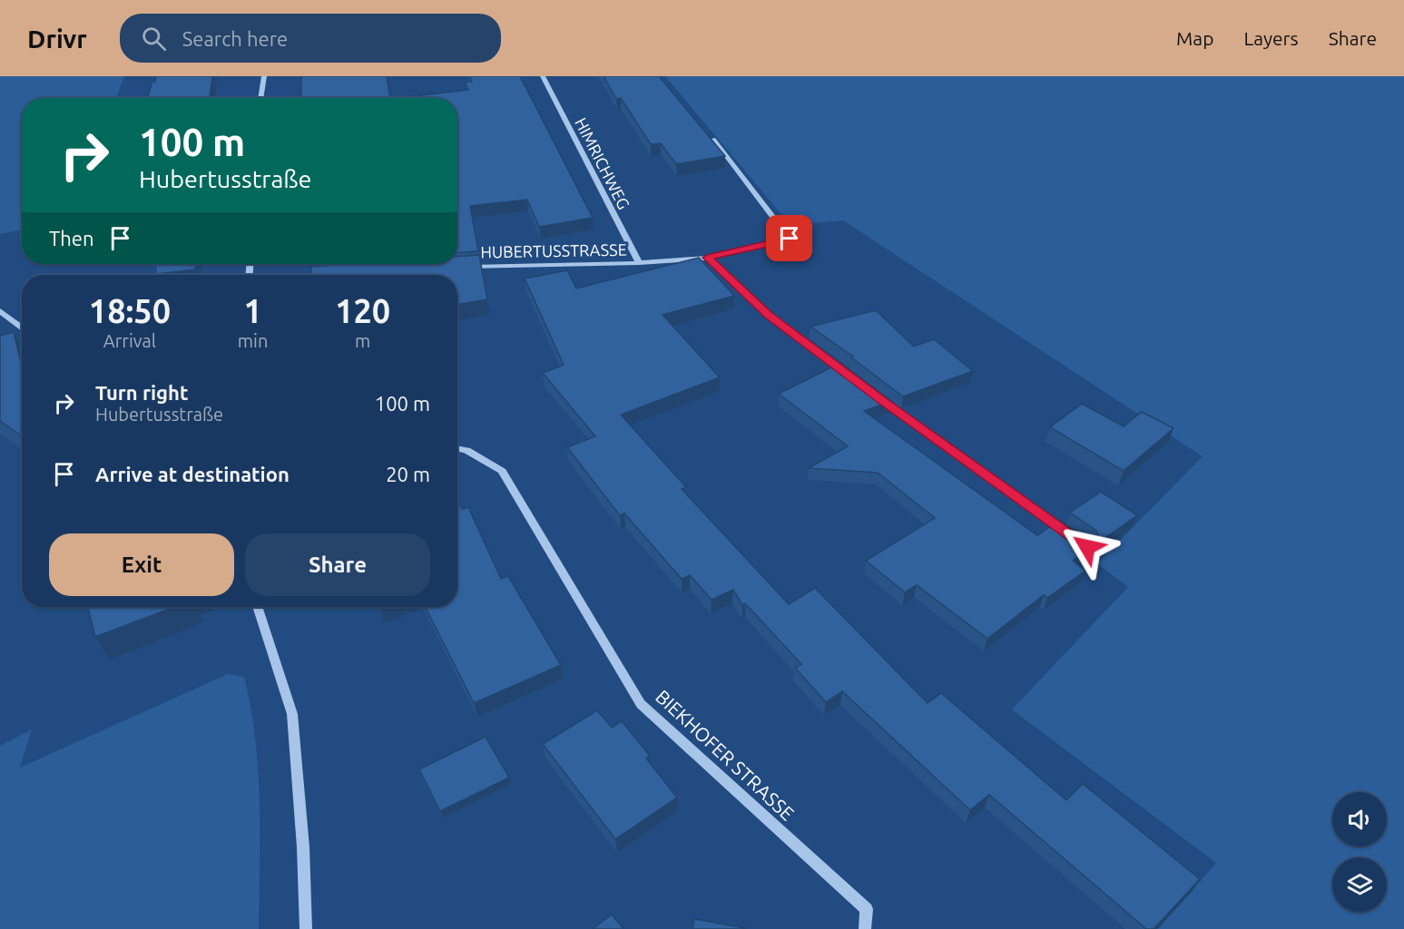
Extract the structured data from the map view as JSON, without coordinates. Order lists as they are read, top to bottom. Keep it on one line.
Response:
{"streets":{"street":["HIMRICHWEG","HUBERTUSSTRASSE","BIEKHOFER STRASSE"]},"crossings":[["HIMRICHWEG","HUBERTUSSTRASSE"]],"page":{"header":"Drivr","search":"Search here","nav":["Map","Layers","Share"],"turn":["100 m","Hubertusstraße"],"then":"Then","eta":["18:50","Arrival","1","min","120","m"],"list":[{"name":"Turn right","note":"Hubertusstraße","value":"100 m"},{"name":"Arrive at destination","value":"20 m"}],"buttons":["Exit","Share"]}}
